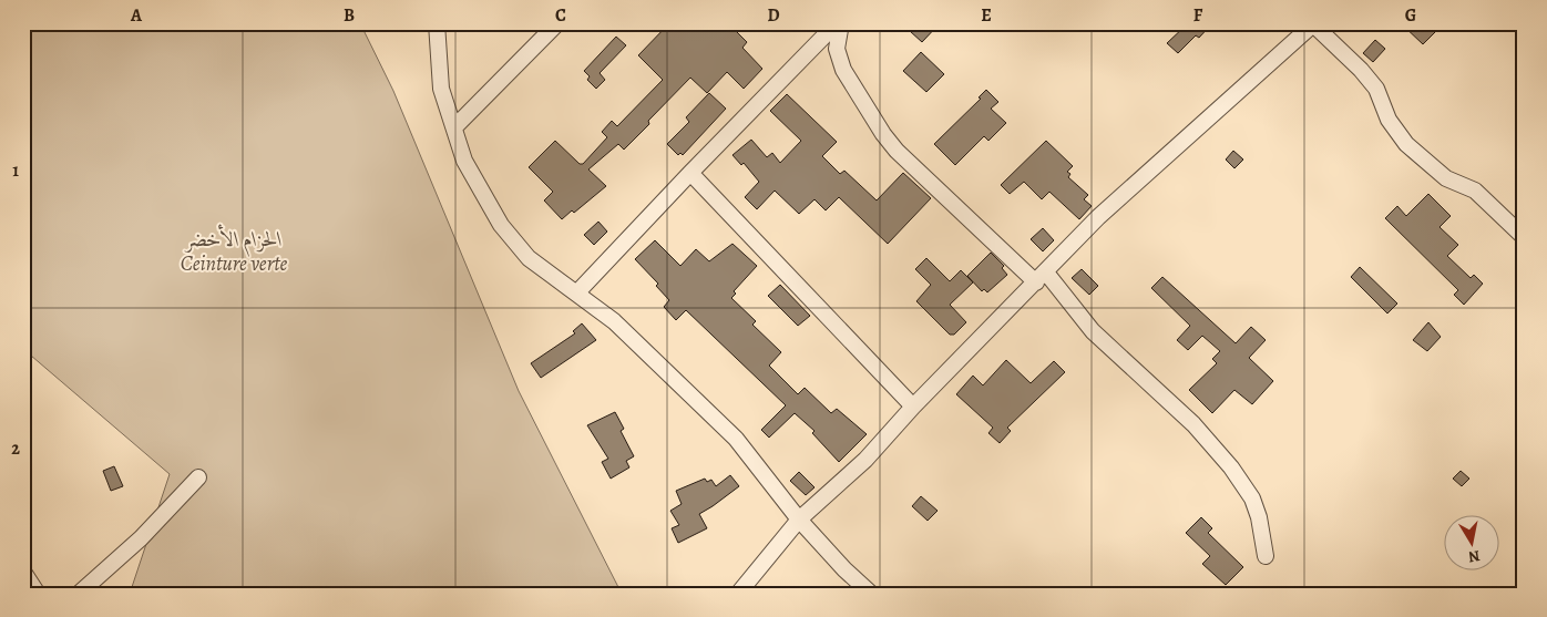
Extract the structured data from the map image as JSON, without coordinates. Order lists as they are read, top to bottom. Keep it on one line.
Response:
{"parks":["الحزام الأخضر Ceinture verte"],"north":"bottom","grid":{"columns":["A","B","C","D","E","F","G"],"rows":["1","2"]}}
